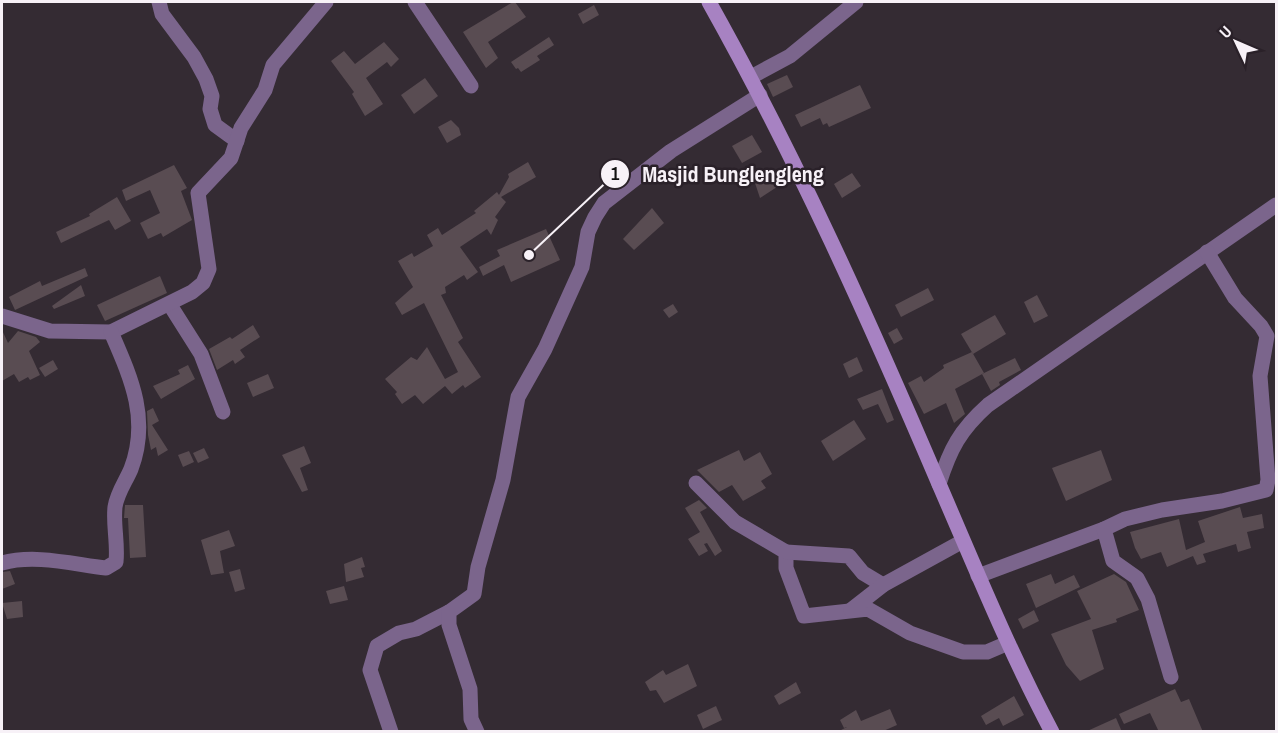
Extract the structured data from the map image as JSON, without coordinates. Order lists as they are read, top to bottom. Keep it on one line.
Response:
{"places":["Masjid Bunglengleng"],"north":"top left"}
